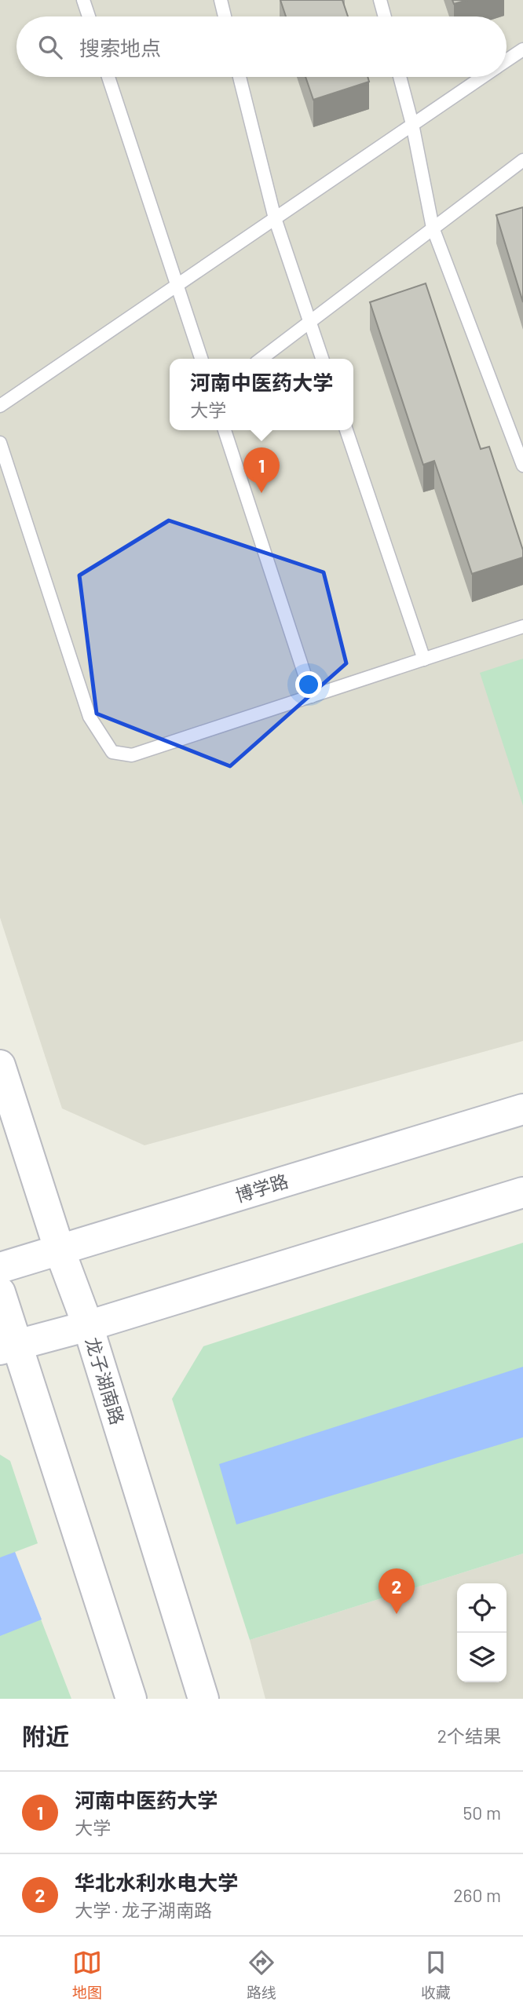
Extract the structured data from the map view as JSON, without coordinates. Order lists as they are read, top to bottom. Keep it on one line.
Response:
{"streets":{"street":["博学路","龙子湖南路"]},"crossings":[["博学路","龙子湖南路"]],"page":{"search":"搜索地点","popup":["河南中医药大学","大学"],"pins":["1","2"],"heading":["附近","2个结果"],"list":[{"mark":"1","name":"河南中医药大学","note":"大学","value":"50 m"},{"mark":"2","name":"华北水利水电大学","note":"大学 · 龙子湖南路","value":"260 m"}],"nav":["地图","路线","收藏"]}}
